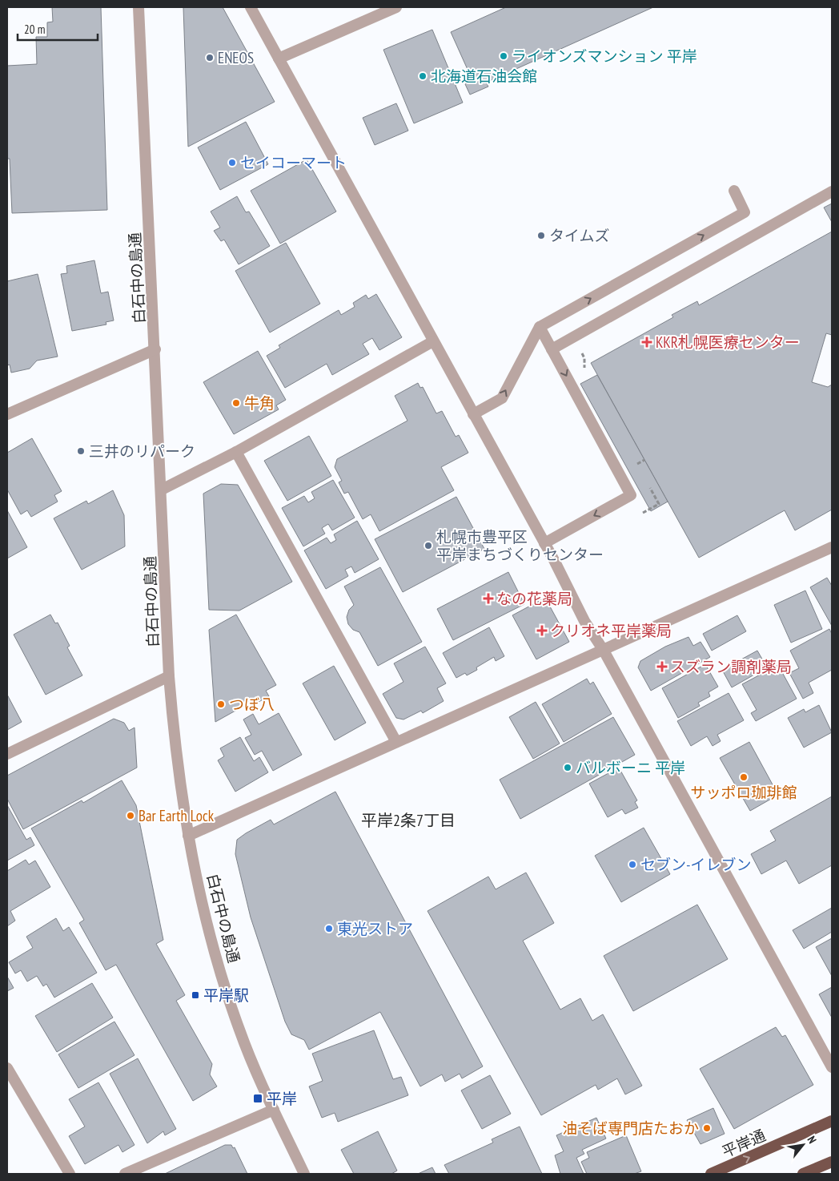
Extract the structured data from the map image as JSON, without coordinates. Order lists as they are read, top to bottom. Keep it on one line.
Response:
{"streets":{"highway":["平岸通"],"street":["白石中の島通"]},"one_way":["平岸通"],"districts":["平岸2条7丁目"],"places":{"other":["ライオンズマンション 平岸","ENEOS","北海道石油会館","セイコーマート","タイムズ","牛角","三井のリパーク","札幌市豊平区 平岸まちづくりセンター","つぼ八","バルボーニ 平岸","サッポロ珈琲館","Bar Earth Lock","セブン-イレブン","東光ストア","油そば専門店たおか"],"health":["KKR札幌医療センター","なの花薬局","クリオネ平岸薬局","スズラン調剤薬局"],"transit":["平岸駅","平岸"]},"scale_bar":"20 m","north":"top right"}
